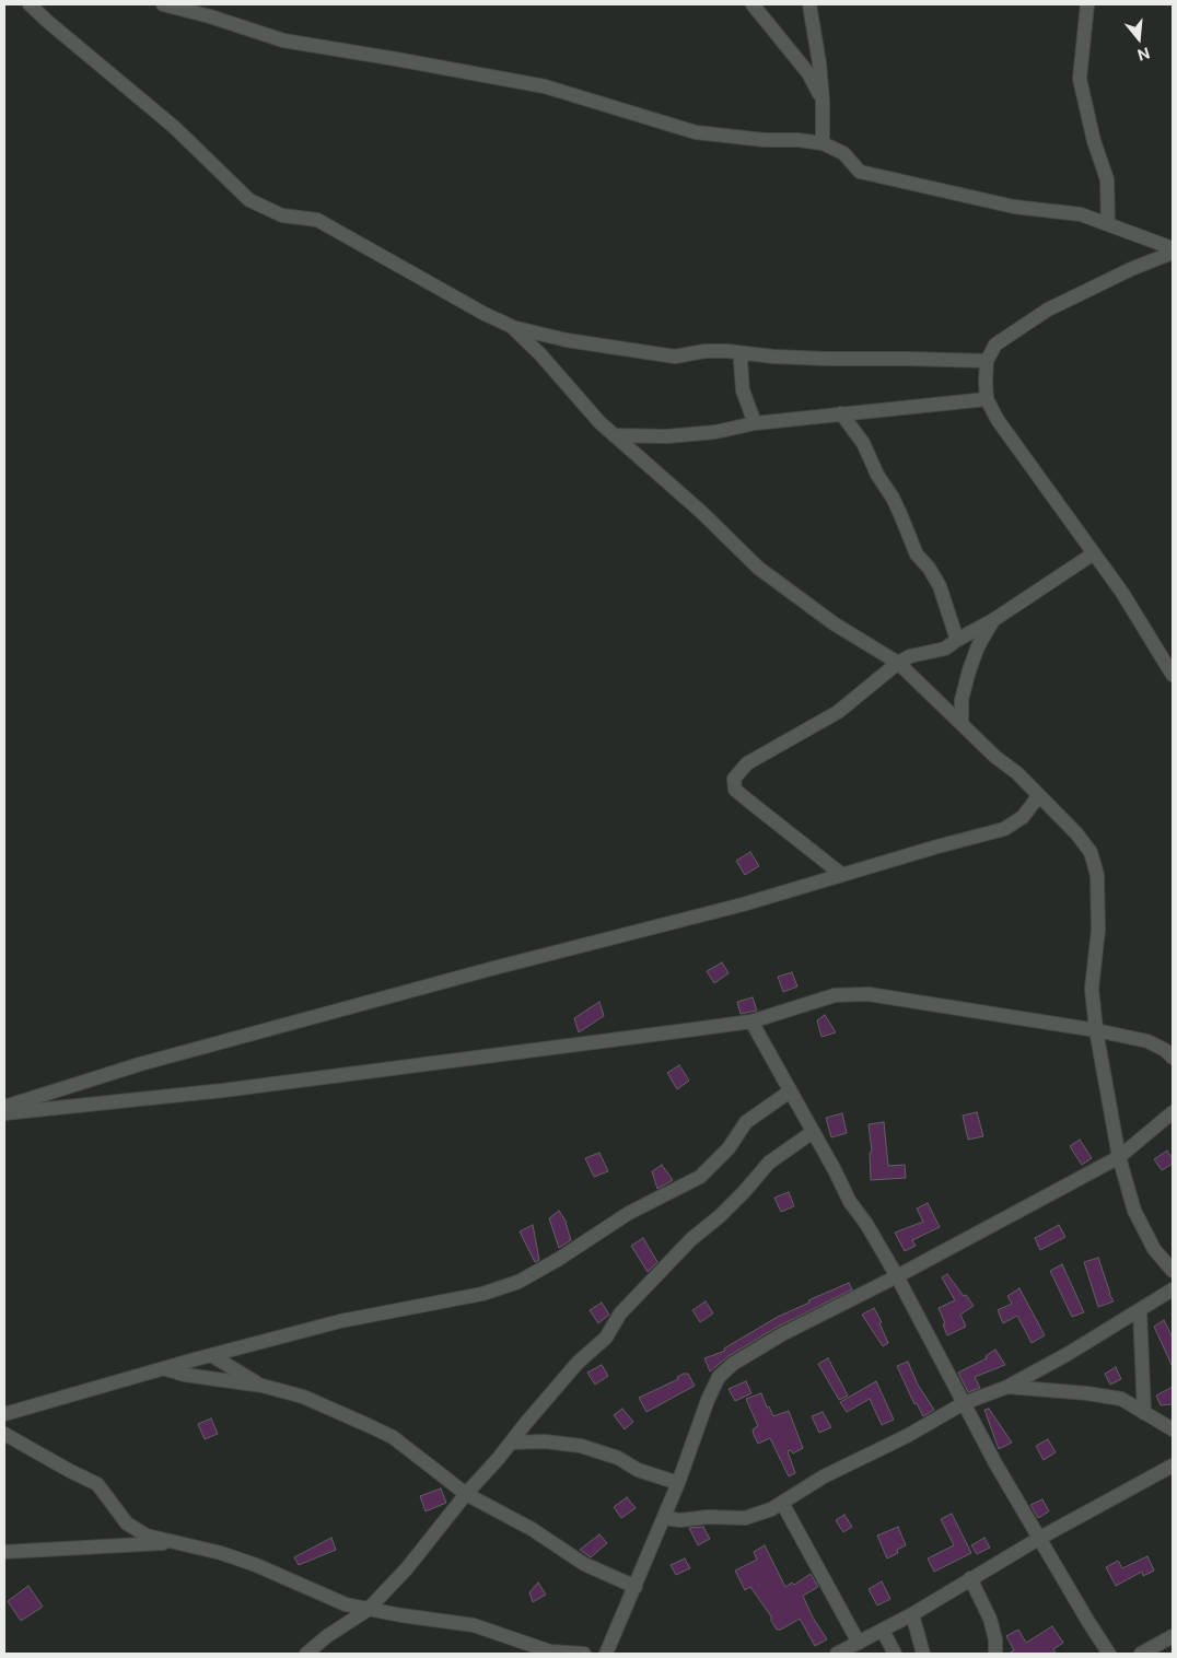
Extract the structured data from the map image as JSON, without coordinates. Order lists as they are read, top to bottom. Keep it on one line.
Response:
{"north":"bottom"}
